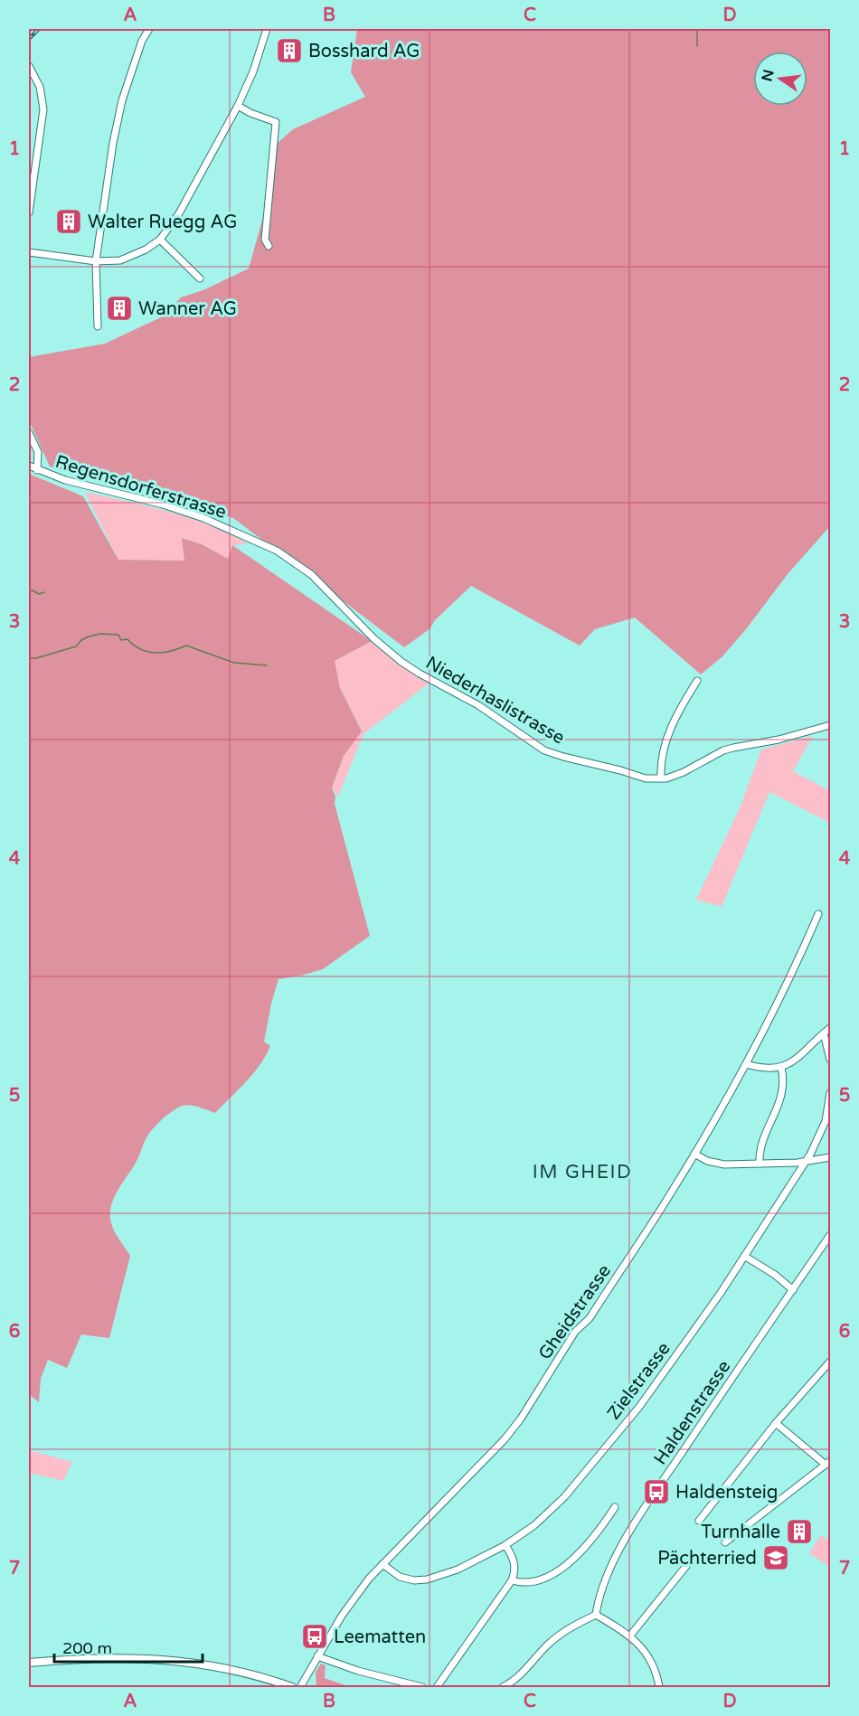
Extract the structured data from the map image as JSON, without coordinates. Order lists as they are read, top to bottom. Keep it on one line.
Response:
{"streets":{"street":["Regensdorferstrasse","Niederhaslistrasse","Gheidstrasse","Zielstrasse","Haldenstrasse"]},"crossings":[["Regensdorferstrasse","Niederhaslistrasse"],["Gheidstrasse","Zielstrasse"]],"districts":["IM GHEID"],"places":{"building":["Bosshard AG","Walter Ruegg AG","Wanner AG","Turnhalle"],"bus stop":["Haldensteig","Leematten"],"school or university":["Pächterried"]},"scale_bar":"200 m","north":"left","grid":{"columns":["A","B","C","D"],"rows":["1","2","3","4","5","6","7"]}}
